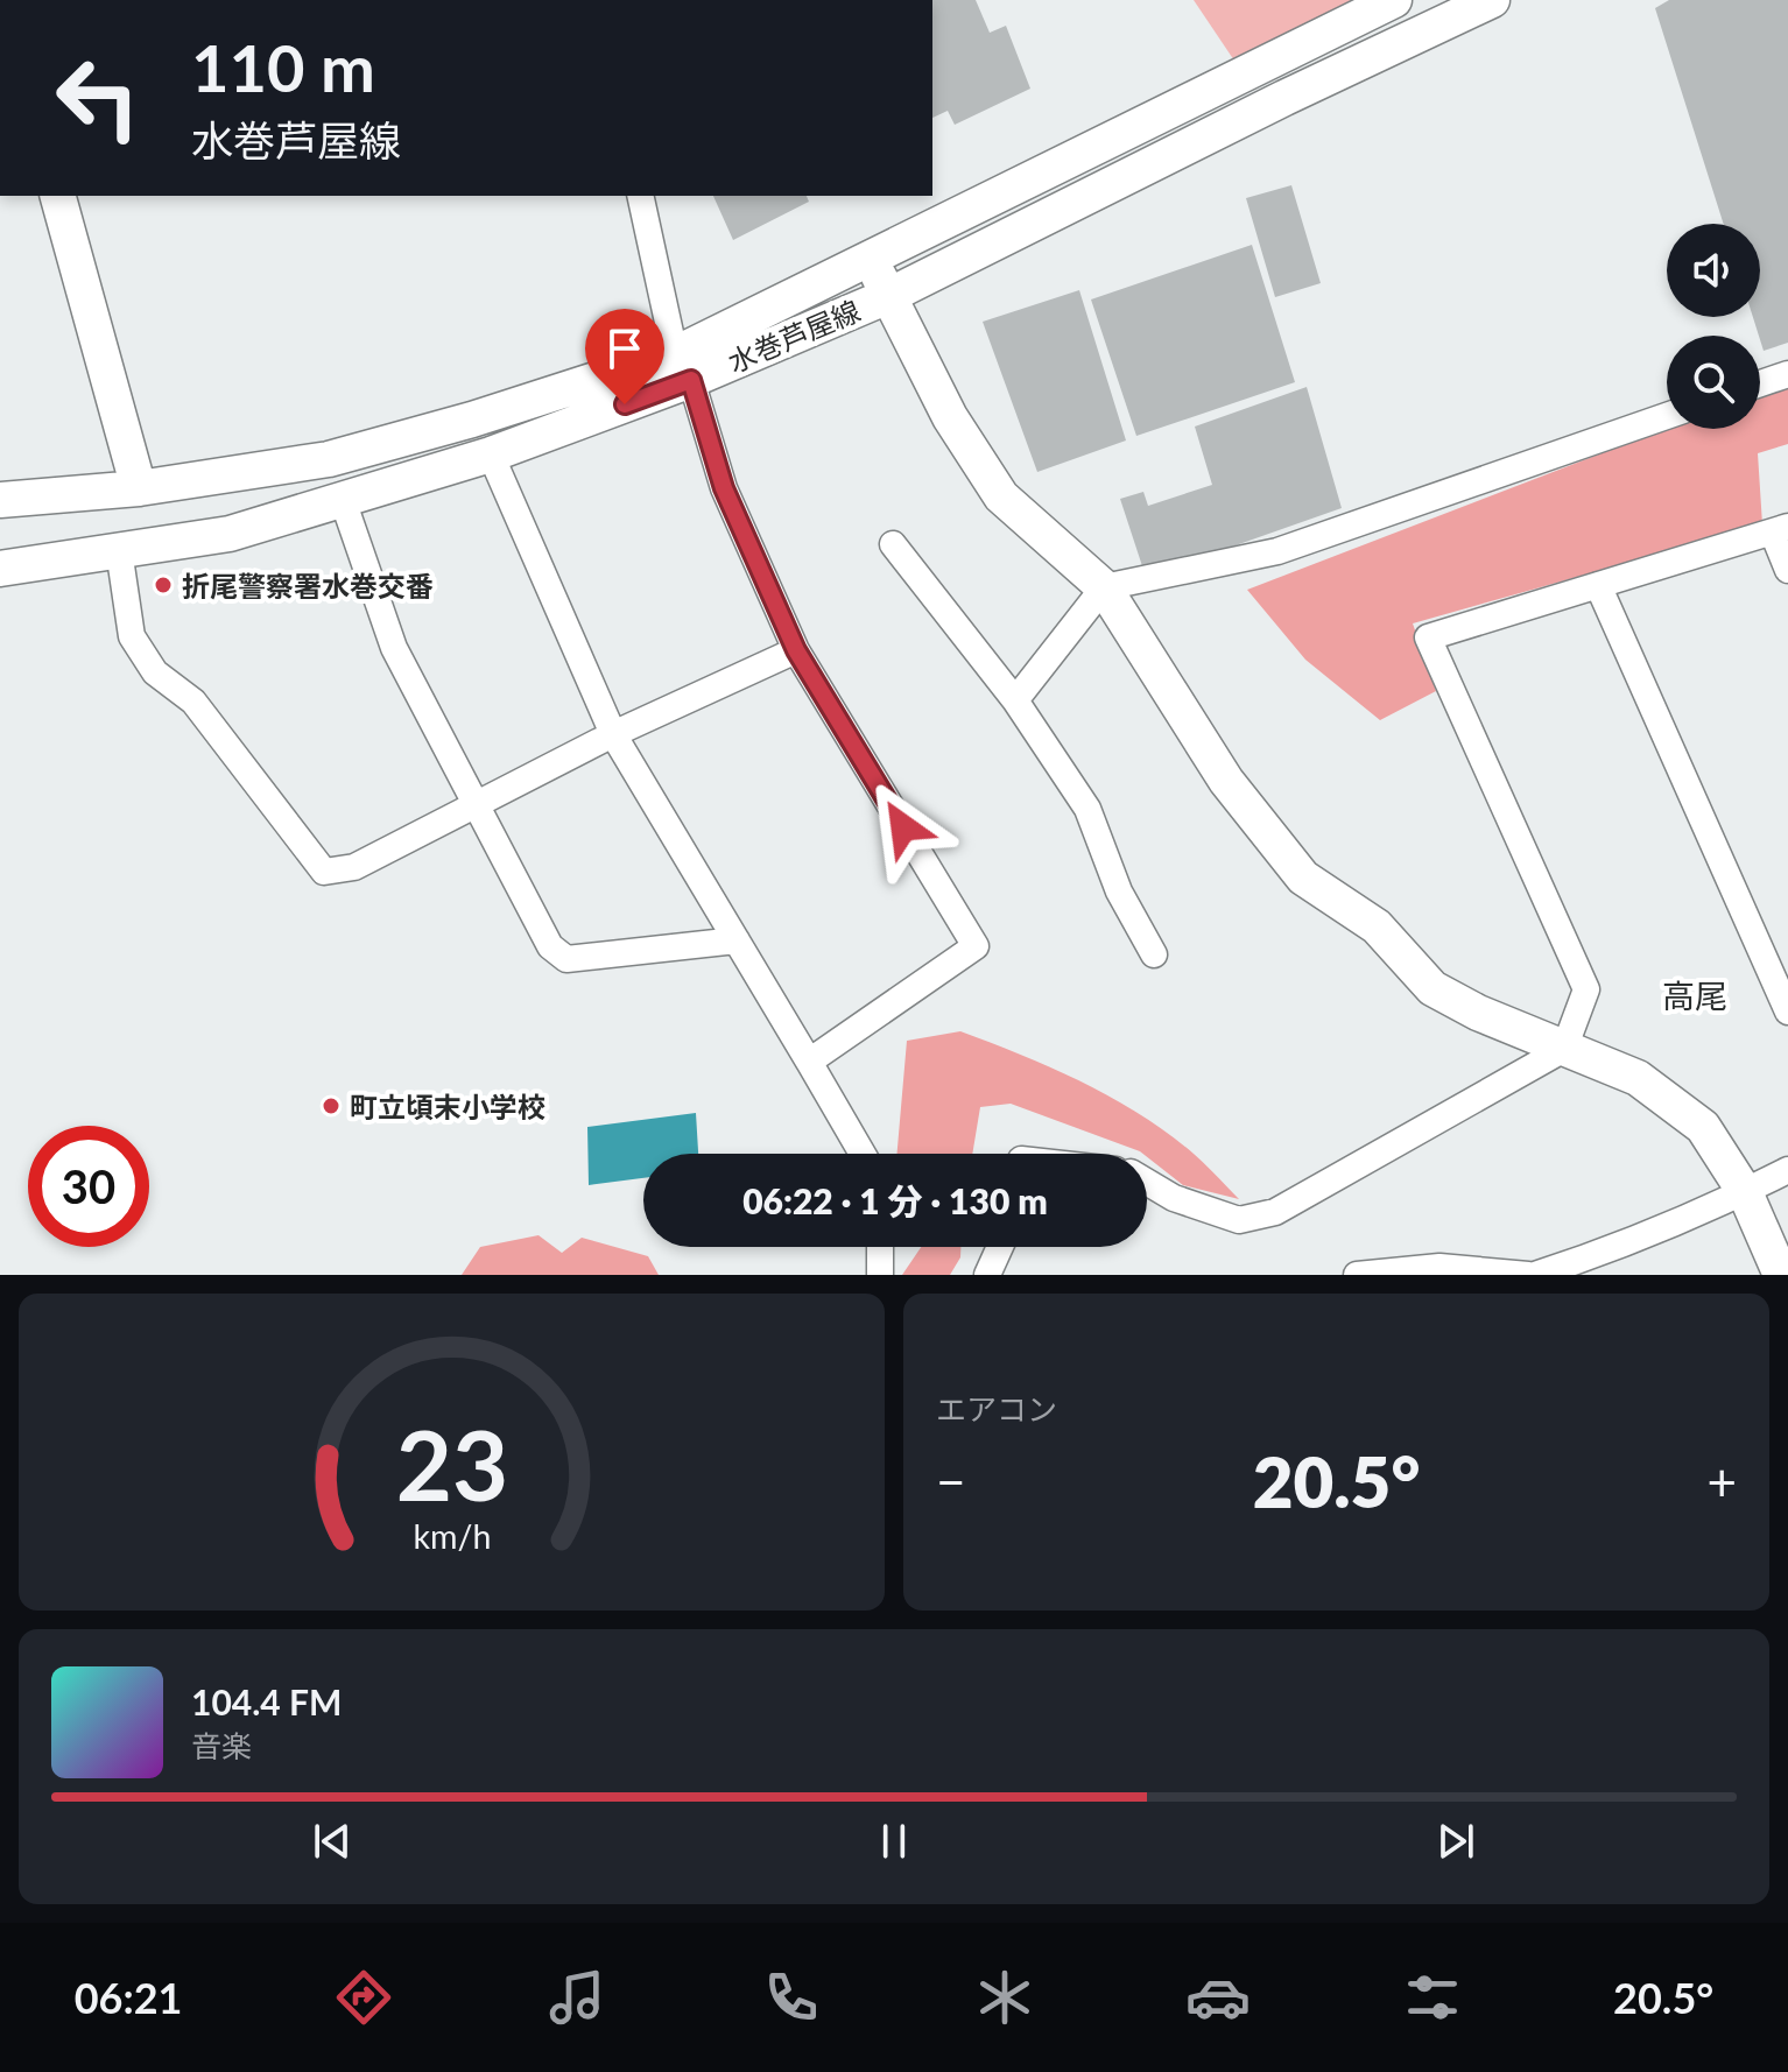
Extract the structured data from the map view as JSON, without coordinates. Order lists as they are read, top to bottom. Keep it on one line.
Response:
{"streets":{"main road":["水巻芦屋線"]},"districts":["高尾"],"places":["折尾警察署水巻交番","町立頃末小学校"],"page":{"turn":["110 m","水巻芦屋線"],"limit":"30","trip":"06:22 · 1 分 · 130 m","tile":"エアコン","heat":["−","20.5°","+"],"song":["104.4 FM","音楽"],"tabs":["06:21","20.5°"],"gauge":["23","km/h"]}}
